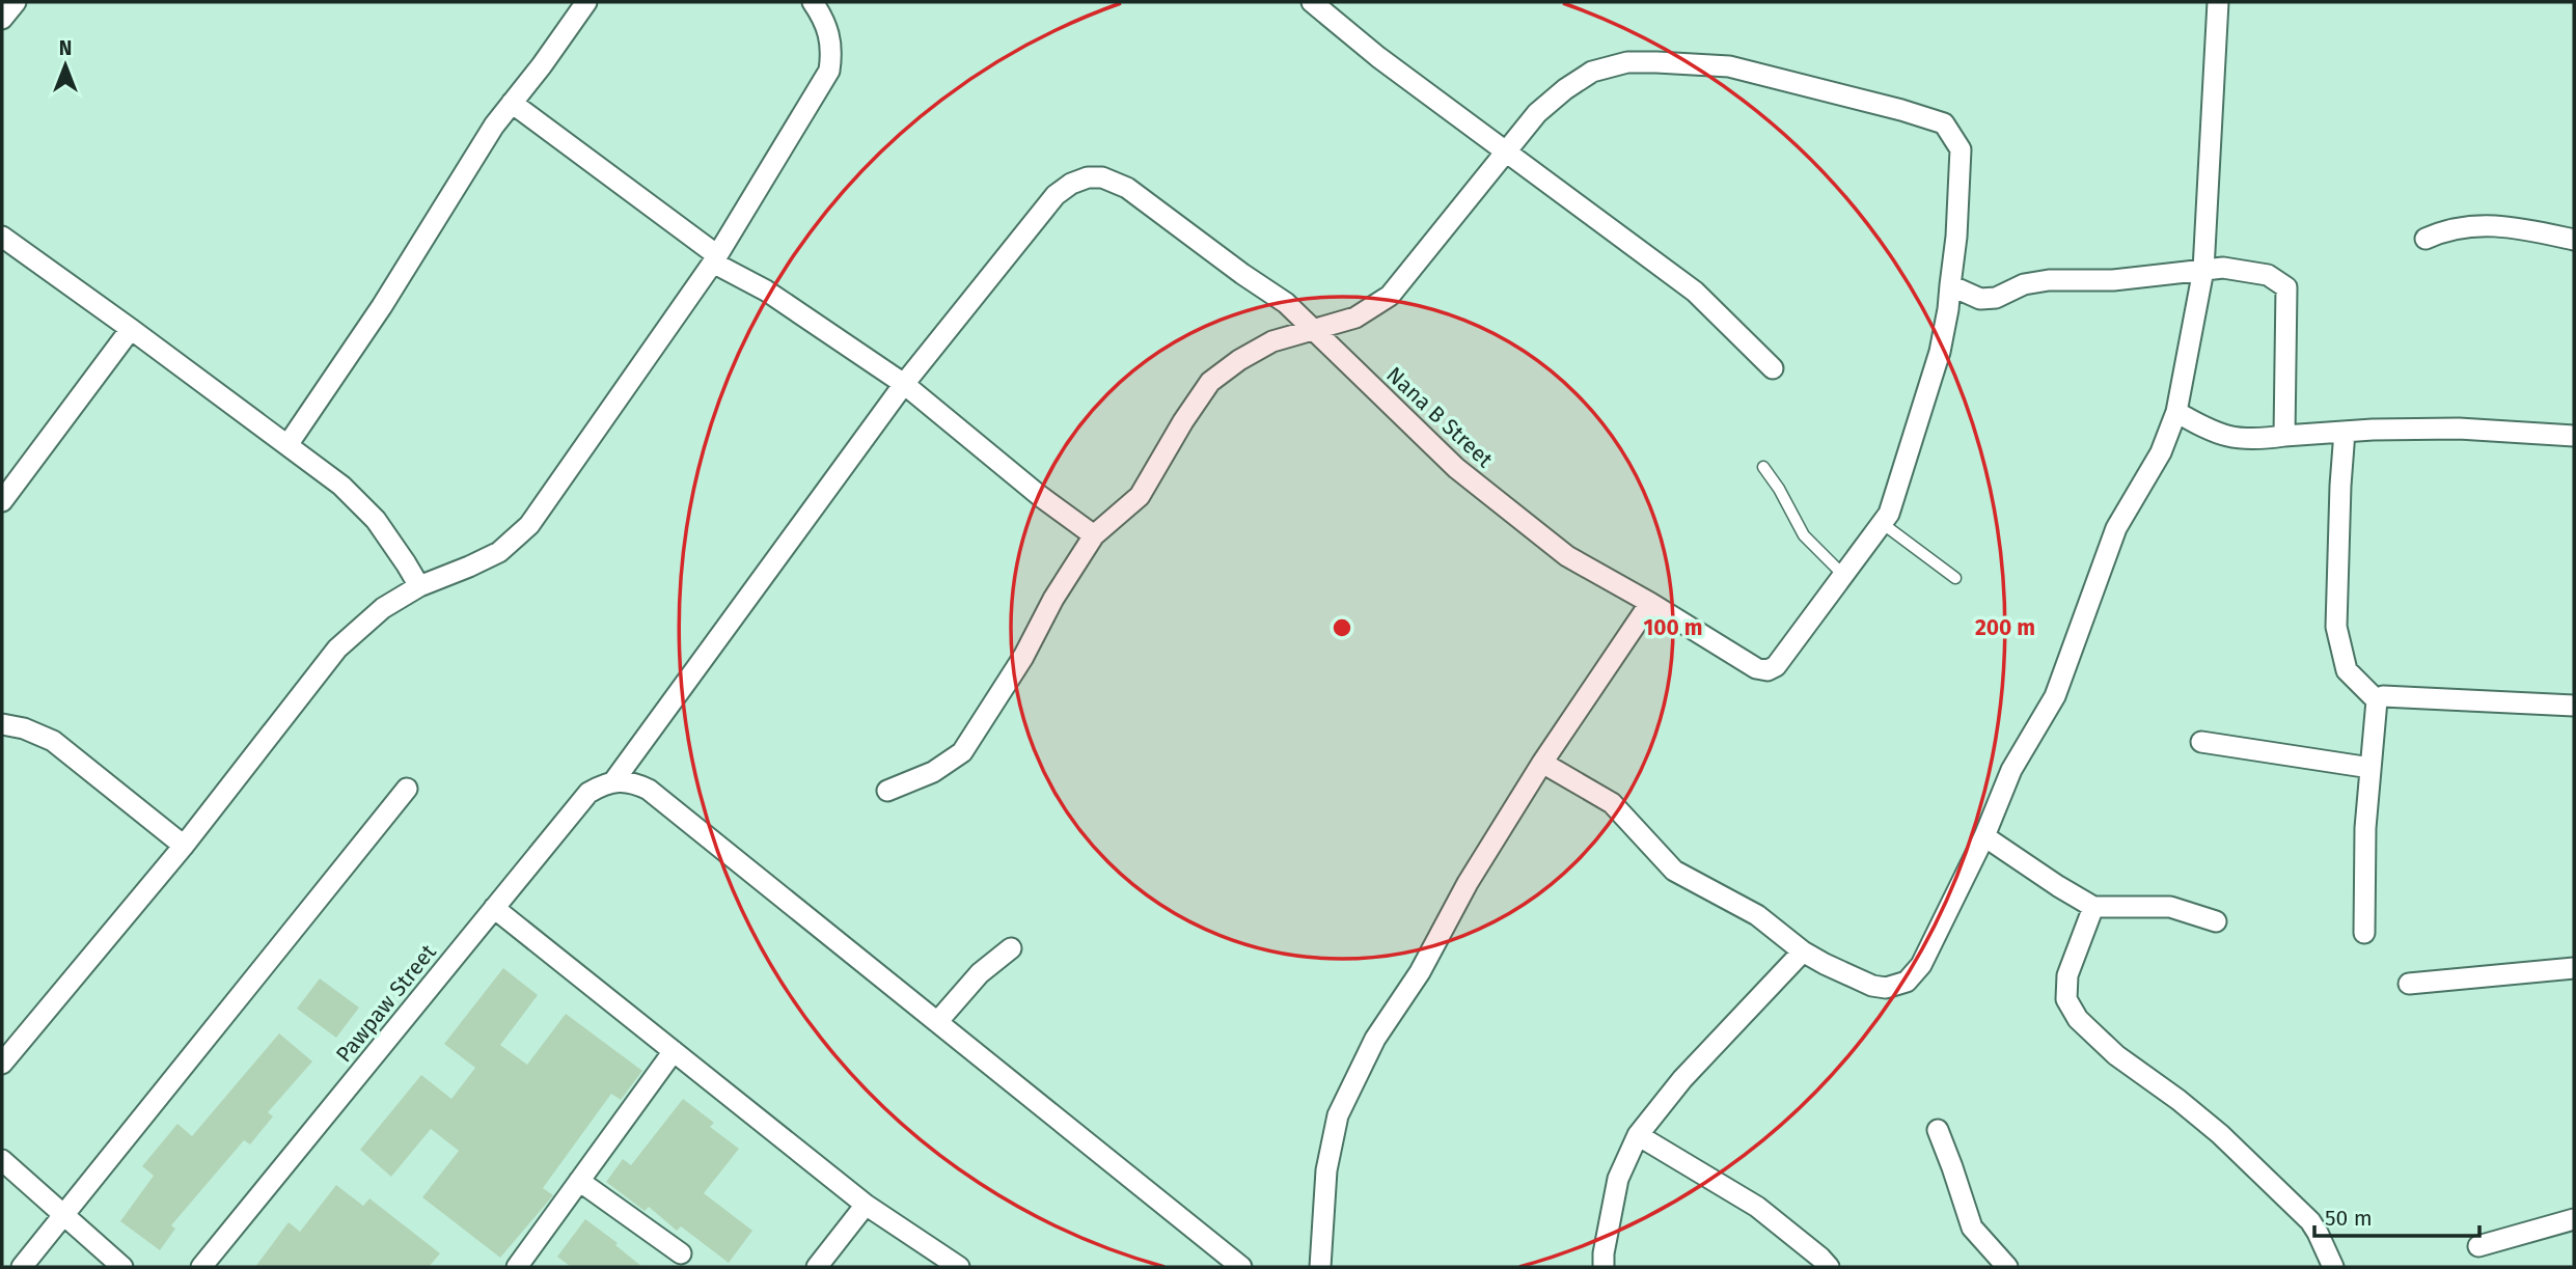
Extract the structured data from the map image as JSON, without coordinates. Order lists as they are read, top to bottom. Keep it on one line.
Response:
{"streets":{"street":["Nana B Street","Pawpaw Street"]},"scale_bar":"50 m","north":"top","rings":["100 m","200 m"]}
